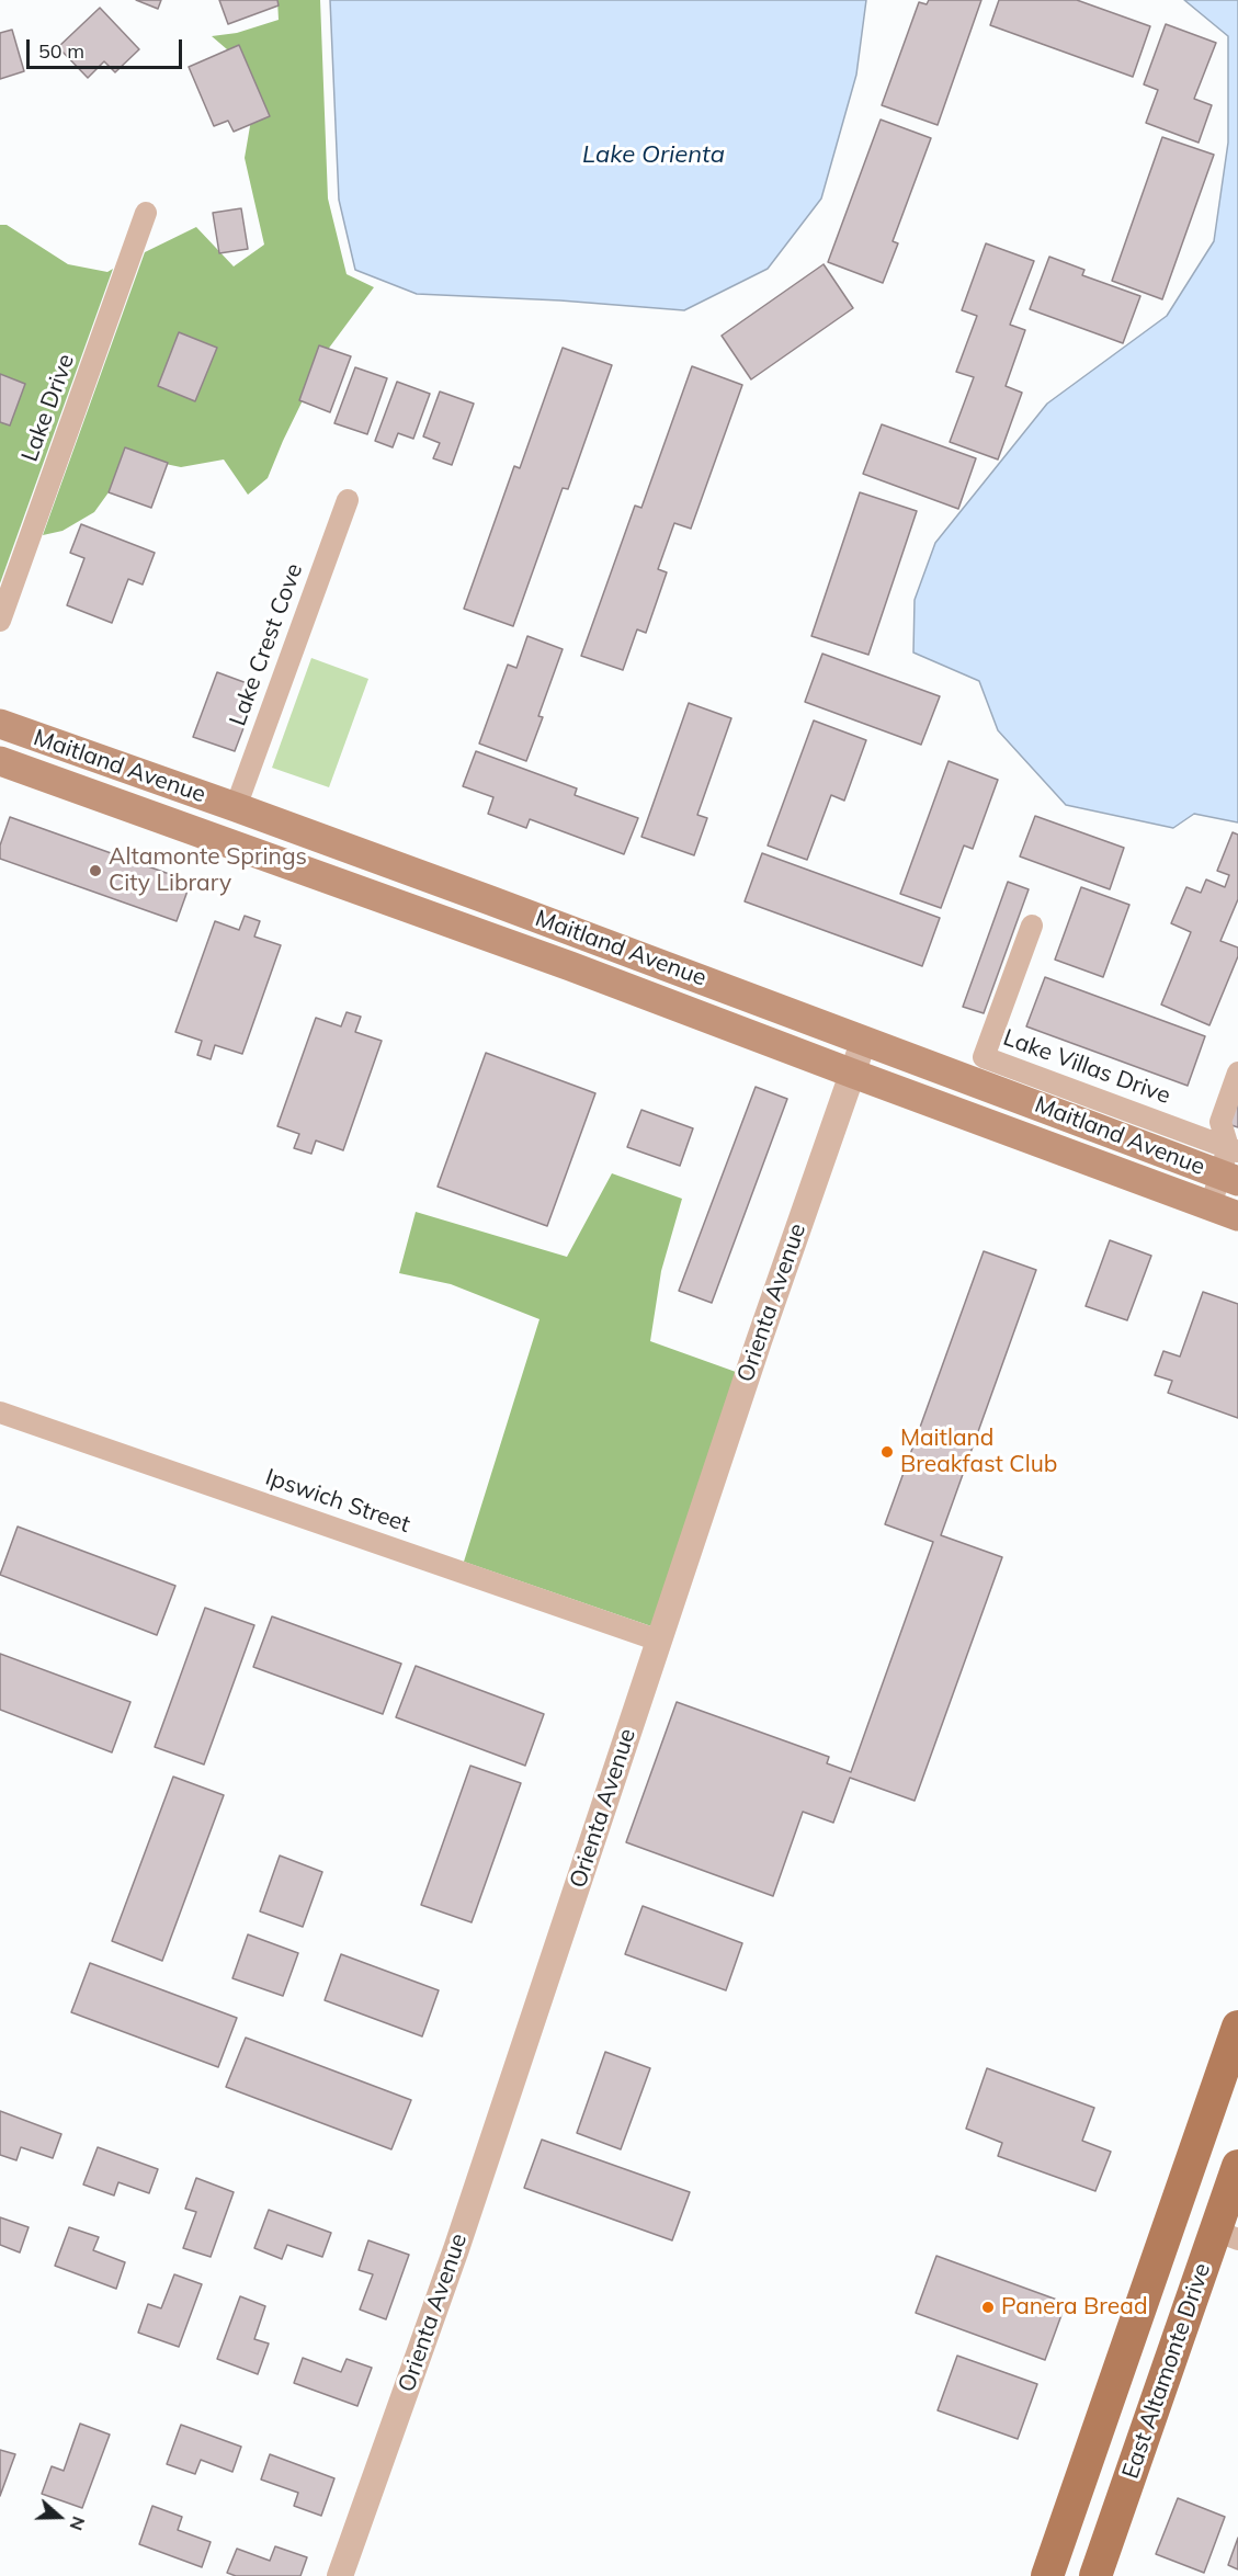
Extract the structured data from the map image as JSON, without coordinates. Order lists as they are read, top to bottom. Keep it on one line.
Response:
{"streets":{"main road":["Maitland Avenue","East Altamonte Drive"],"street":["Lake Drive","Lake Crest Cove","Lake Villas Drive","Orienta Avenue","Ipswich Street"]},"crossings":[["Lake Crest Cove","Maitland Avenue"],["Maitland Avenue","Lake Villas Drive"],["Maitland Avenue","Orienta Avenue"],["Orienta Avenue","Ipswich Street"]],"water":["Lake Orienta"],"places":["Altamonte Springs City Library","Maitland Breakfast Club","Panera Bread"],"scale_bar":"50 m","north":"right"}
